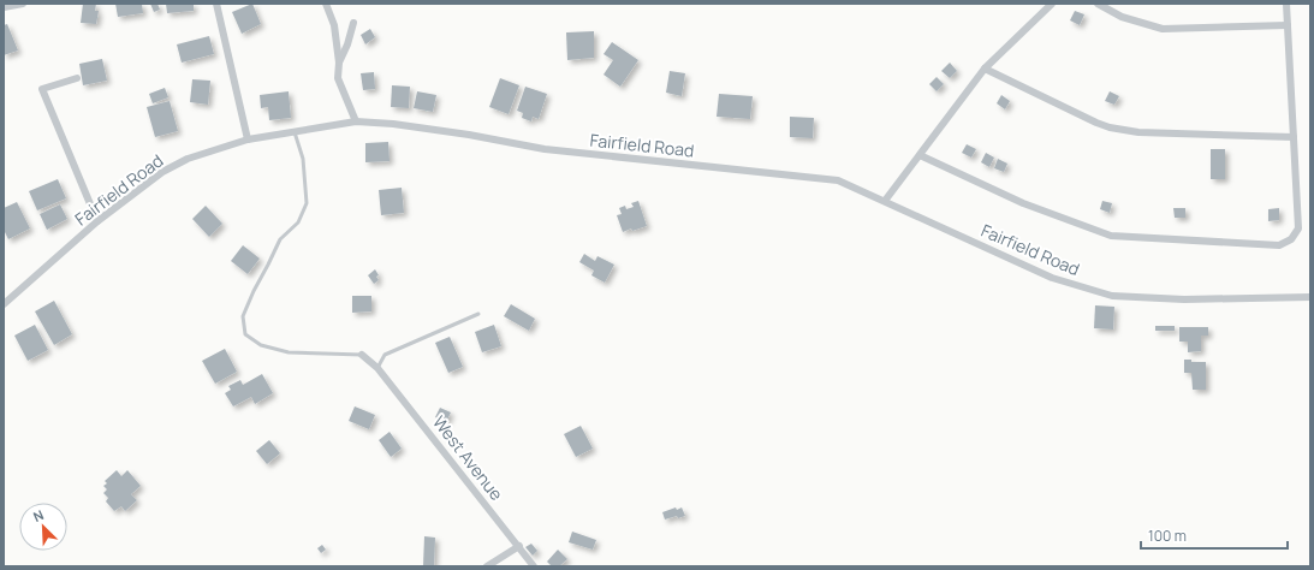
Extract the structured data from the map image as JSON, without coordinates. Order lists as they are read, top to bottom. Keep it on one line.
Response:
{"streets":{"street":["Fairfield Road","West Avenue"]},"scale_bar":"100 m","north":"top left"}
